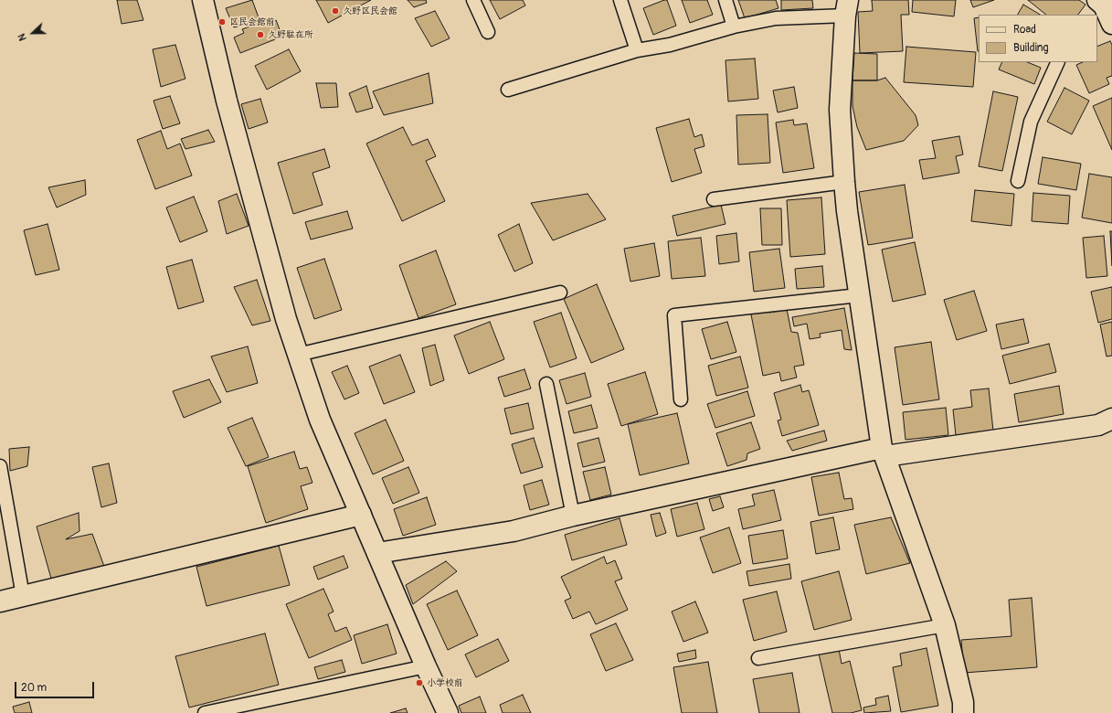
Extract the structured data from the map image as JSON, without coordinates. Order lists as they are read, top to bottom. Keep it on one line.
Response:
{"places":["久野区民会館","区民会館前","久野駐在所","小学校前"],"legend":["Road","Building"],"scale_bar":"20 m","north":"left"}
